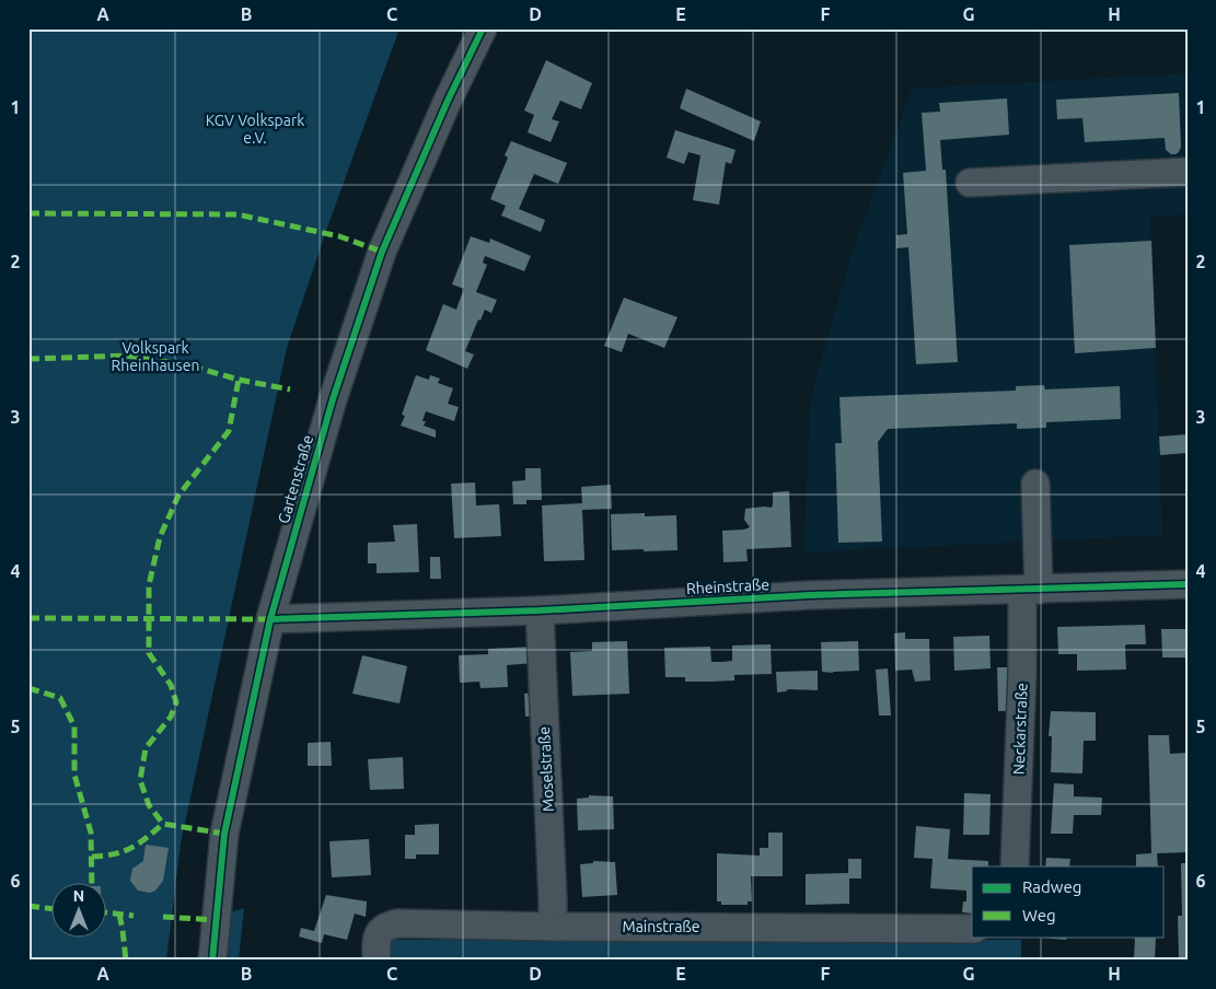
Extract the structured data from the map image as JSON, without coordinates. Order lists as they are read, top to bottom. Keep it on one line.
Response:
{"streets":{"street":["Gartenstraße","Rheinstraße","Neckarstraße","Moselstraße","Mainstraße"]},"crossings":[["Gartenstraße","Rheinstraße"],["Rheinstraße","Neckarstraße"],["Rheinstraße","Moselstraße"],["Moselstraße","Mainstraße"]],"parks":["KGV Volkspark e.V.","Volkspark Rheinhausen"],"legend":["Radweg","Weg"],"north":"top","grid":{"columns":["A","B","C","D","E","F","G","H"],"rows":["1","2","3","4","5","6"]}}
